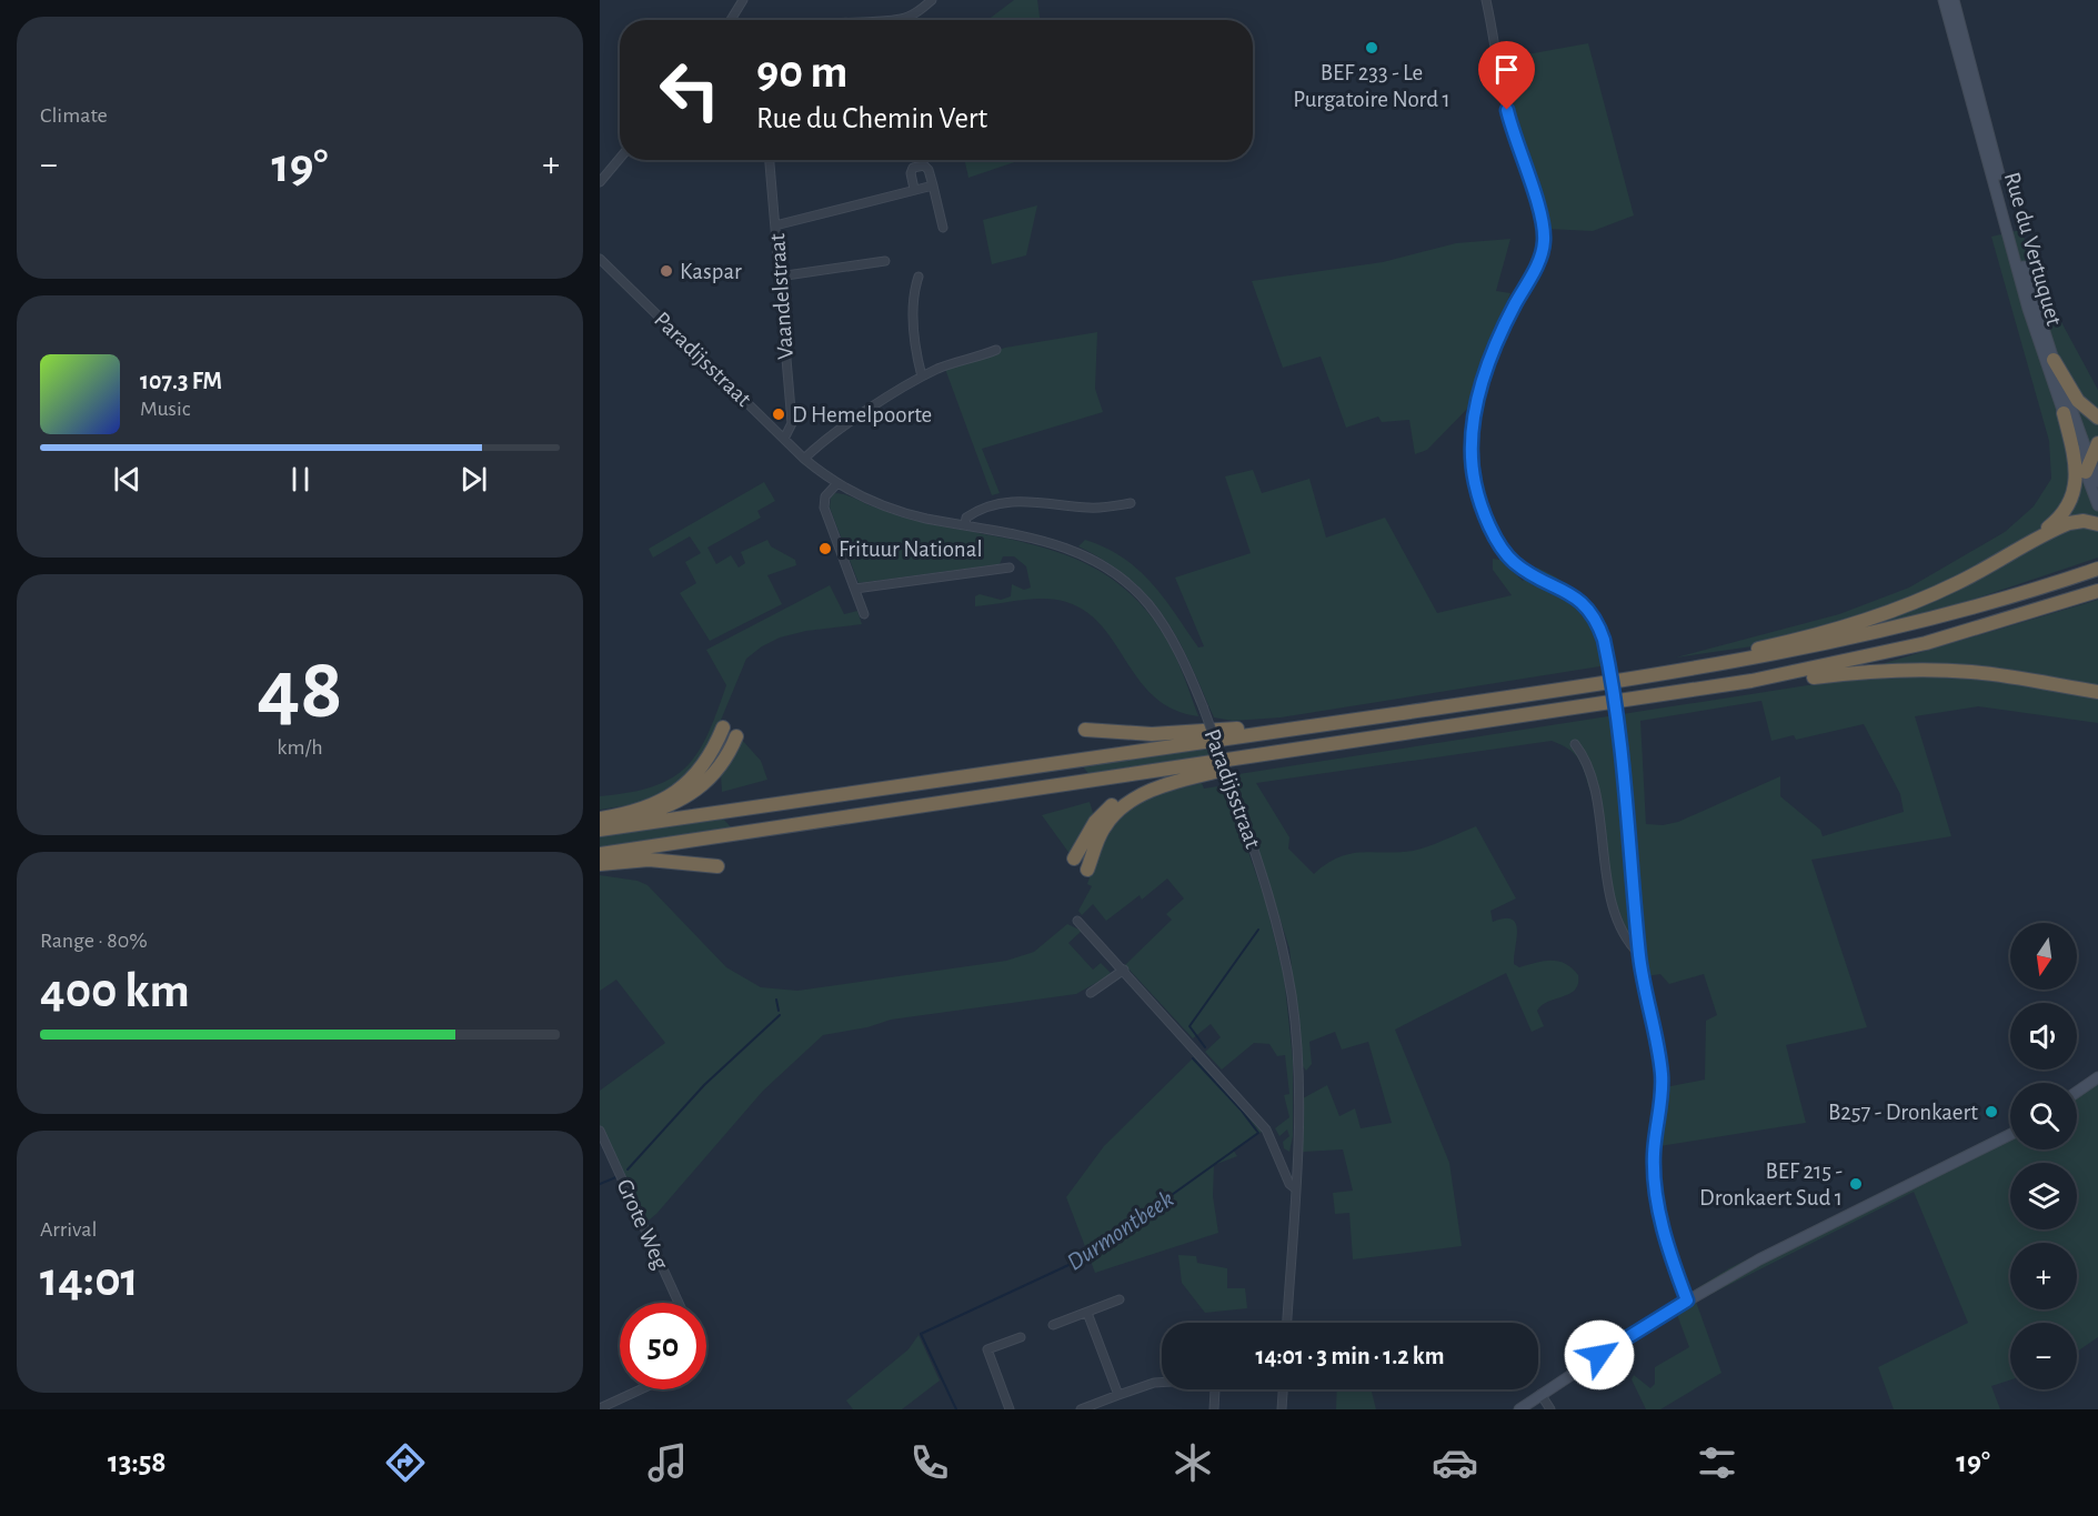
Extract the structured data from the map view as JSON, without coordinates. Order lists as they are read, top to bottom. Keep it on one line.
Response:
{"streets":{"street":["Rue du Vertuquet","Vaandelstraat","Paradijsstraat","Grote Weg"]},"crossings":[["Vaandelstraat","Paradijsstraat"]],"water":["Durmontbeek"],"places":["BEF 233 - Le Purgatoire Nord 1","Kaspar","D Hemelpoorte","Frituur National","B257 - Dronkaert","BEF 215 - Dronkaert Sud 1"],"north":"bottom","page":{"tile":["Climate",["48","km/h"],["Range · 80%","400 km"],["Arrival","14:01"]],"turn":["90 m","Rue du Chemin Vert"],"heat":["−","19°","+"],"song":["107.3 FM","Music"],"map_buttons":["+","−"],"limit":"50","trip":"14:01 · 3 min · 1.2 km","tabs":["13:58","19°"]}}
